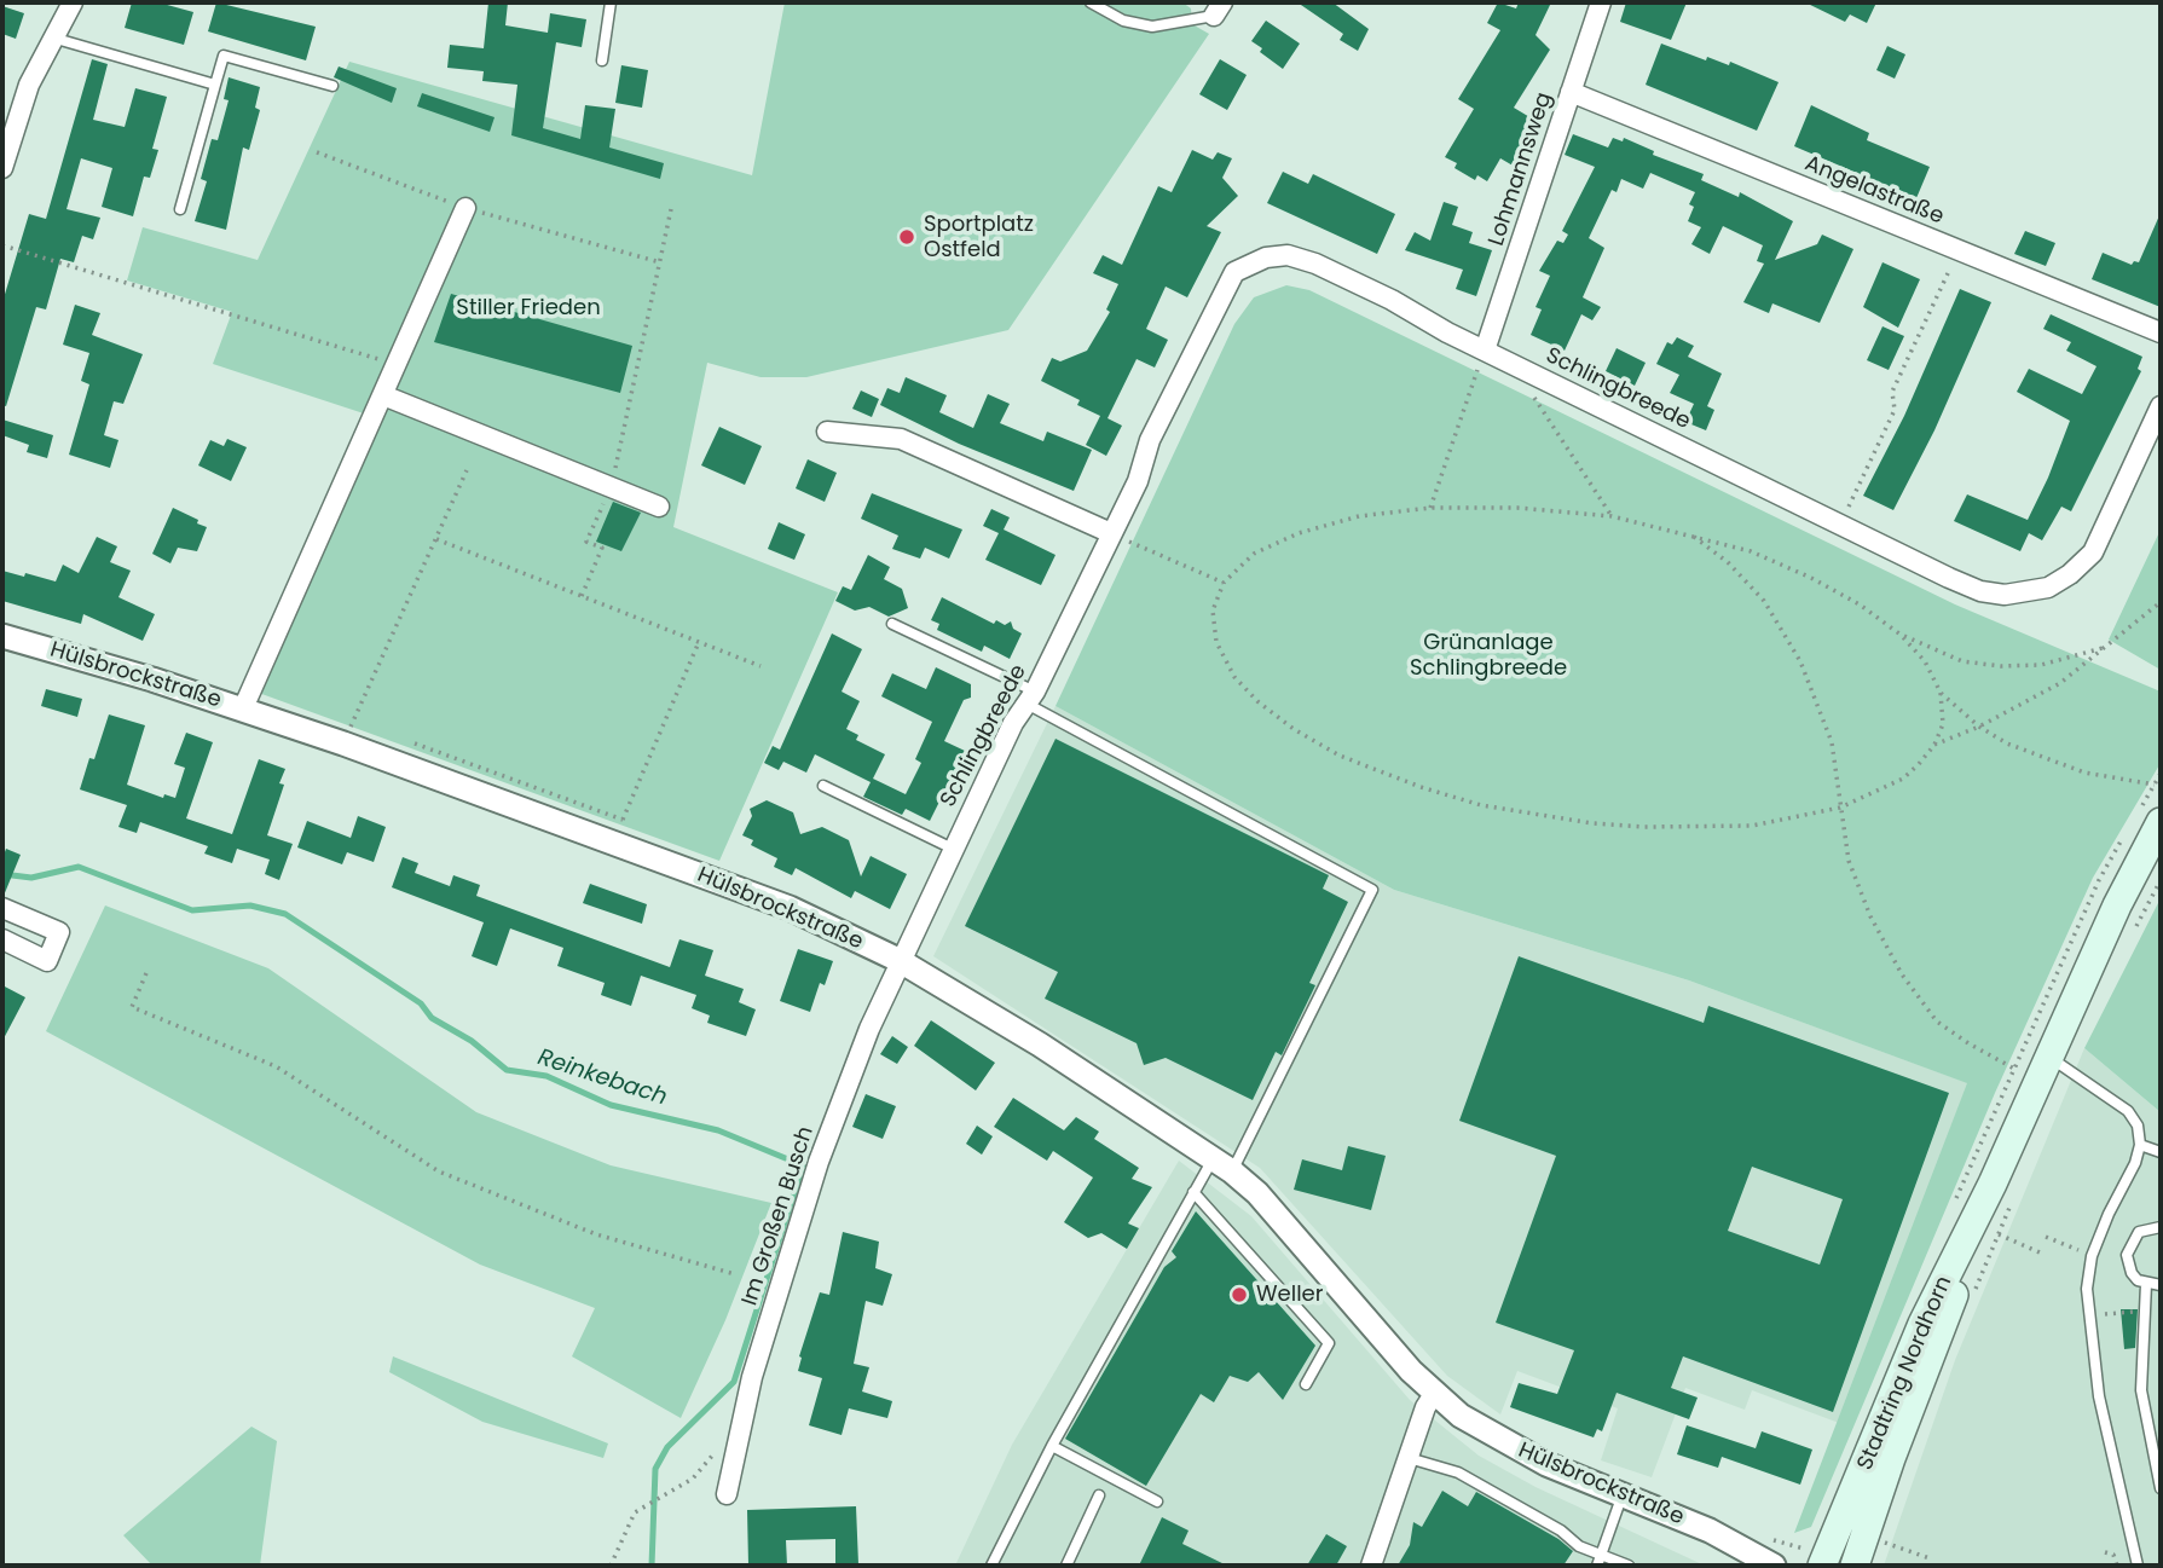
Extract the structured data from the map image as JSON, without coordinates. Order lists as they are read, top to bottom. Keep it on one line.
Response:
{"streets":{"main road":["Stadtring Nordhorn"],"street":["Lohmannsweg","Angelastraße","Schlingbreede","Hülsbrockstraße","Im Großen Busch"]},"crossings":[["Lohmannsweg","Angelastraße"],["Lohmannsweg","Schlingbreede"],["Schlingbreede","Hülsbrockstraße"],["Schlingbreede","Im Großen Busch"],["Hülsbrockstraße","Im Großen Busch"]],"water":["Reinkebach"],"parks":["Stiller Frieden","Grünanlage Schlingbreede"],"places":["Sportplatz Ostfeld","Weller"]}
